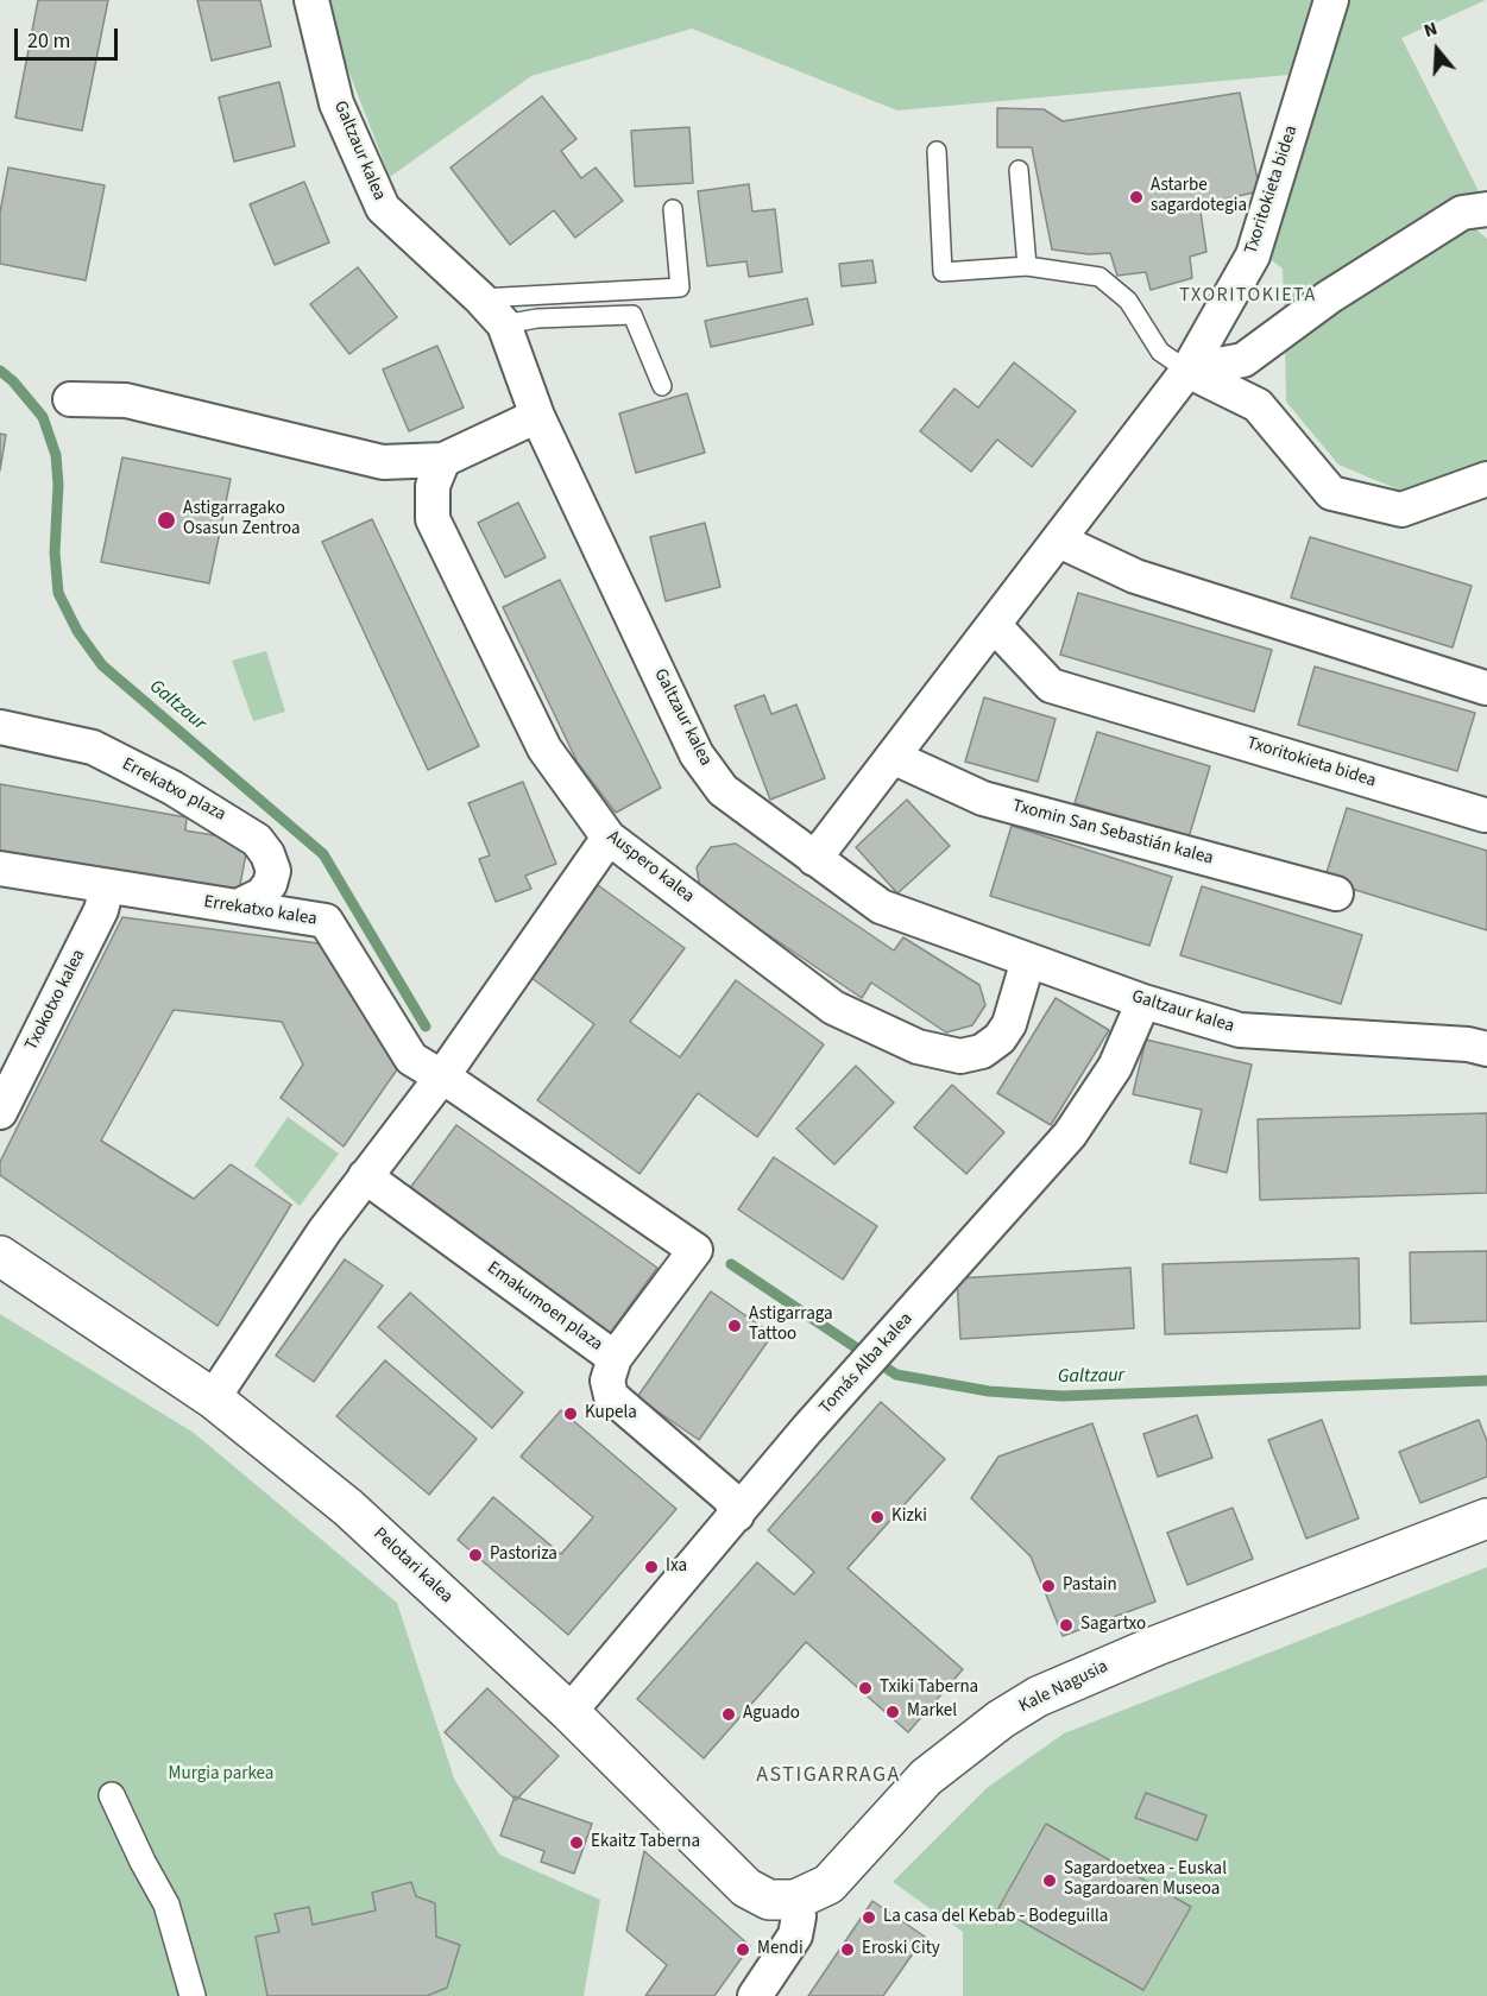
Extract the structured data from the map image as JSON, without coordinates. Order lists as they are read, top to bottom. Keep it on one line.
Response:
{"streets":{"street":["Galtzaur kalea","Txoritokieta bidea","Errekatxo plaza","Txomin San Sebastián kalea","Auspero kalea","Errekatxo kalea","Txokotxo kalea","Emakumoen plaza","Tomás Alba kalea","Pelotari kalea","Kale Nagusia"]},"crossings":[["Galtzaur kalea","Txoritokieta bidea"],["Galtzaur kalea","Auspero kalea"],["Galtzaur kalea","Tomás Alba kalea"],["Txoritokieta bidea","Txomin San Sebastián kalea"],["Errekatxo plaza","Errekatxo kalea"],["Errekatxo kalea","Txokotxo kalea"],["Errekatxo kalea","Emakumoen plaza"],["Tomás Alba kalea","Pelotari kalea"],["Pelotari kalea","Kale Nagusia"]],"districts":["TXORITOKIETA","ASTIGARRAGA"],"water":["Galtzaur"],"parks":["Murgia parkea"],"places":["Astarbe sagardotegia","Astigarragako Osasun Zentroa","Astigarraga Tattoo","Kupela","Kizki","Pastoriza","Ixa","Pastain","Sagartxo","Txiki Taberna","Markel","Aguado","Ekaitz Taberna","Sagardoetxea - Euskal Sagardoaren Museoa","La casa del Kebab - Bodeguilla","Mendi","Eroski City"],"scale_bar":"20 m","north":"top"}
